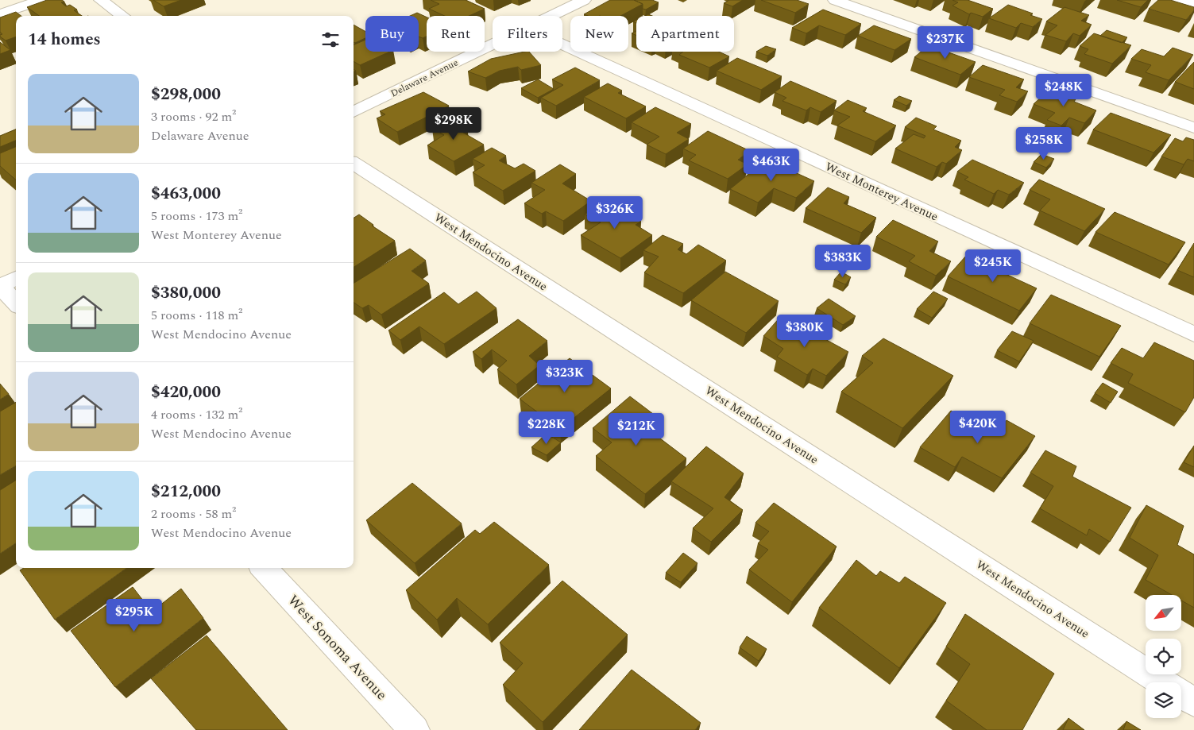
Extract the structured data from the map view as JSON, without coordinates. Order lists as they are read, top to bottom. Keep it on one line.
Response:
{"streets":{"street":["Delaware Avenue","West Monterey Avenue","West Mendocino Avenue","West Sonoma Avenue"]},"north":"bottom left","page":{"chip":["Buy","Rent","Filters","New","Apartment"],"heading":"14 homes","price":["$237K","$248K","$298K","$258K","$463K","$326K","$383K","$245K","$380K","$323K","$420K","$228K","$212K","$295K"],"list":[{"name":"$298,000","note":"3 rooms · 92 m² · Delaware Avenue"},{"name":"$463,000","note":"5 rooms · 173 m² · West Monterey Avenue"},{"name":"$380,000","note":"5 rooms · 118 m² · West Mendocino Avenue"},{"name":"$420,000","note":"4 rooms · 132 m² · West Mendocino Avenue"},{"name":"$212,000","note":"2 rooms · 58 m² · West Mendocino Avenue"}]}}
